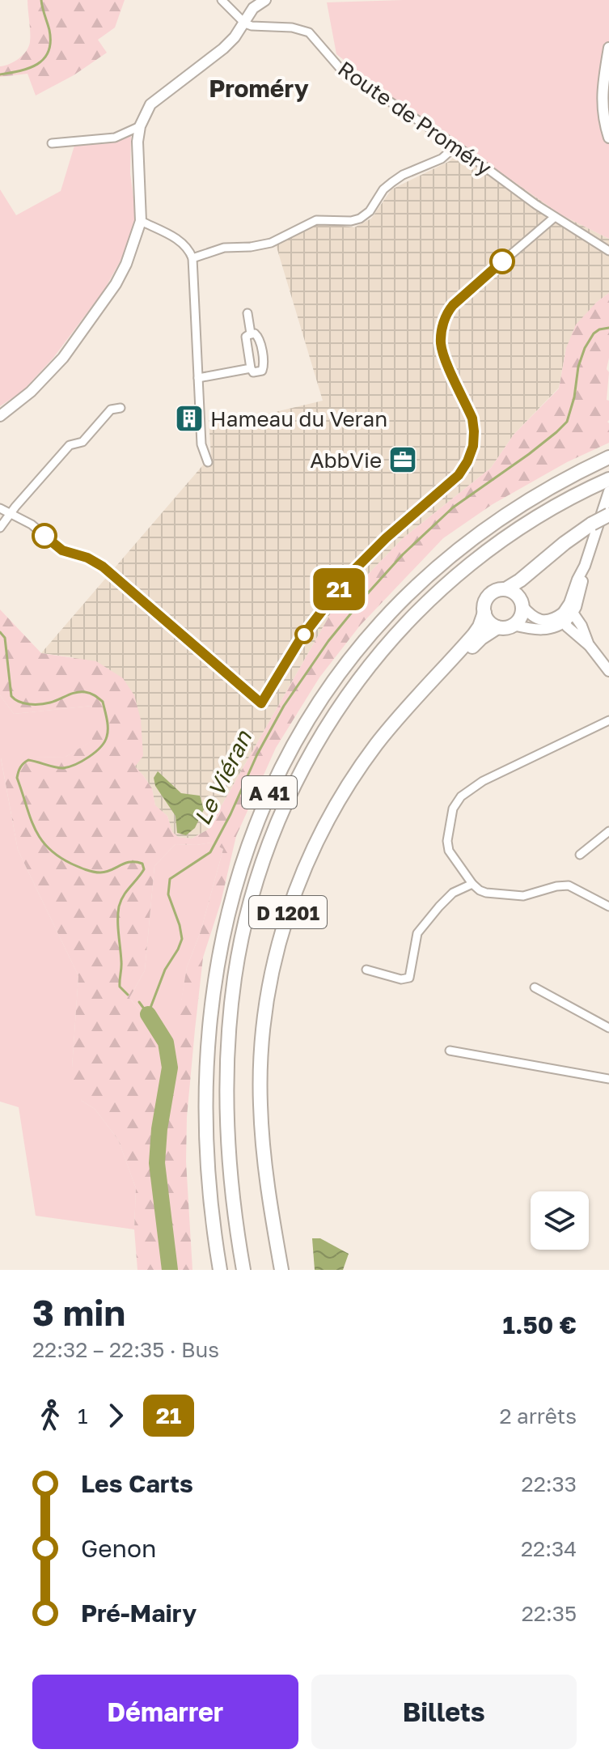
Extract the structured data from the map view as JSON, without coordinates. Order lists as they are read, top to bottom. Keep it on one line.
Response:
{"streets":{"highway":["A 41","D 1201"],"street":["Route de Proméry"]},"districts":["Proméry"],"water":["Le Viéran"],"places":{"building":["Hameau du Veran"],"office":["AbbVie"]},"lines":["bus line 21"],"page":{"on_map":"21","heading":["3 min","22:32 – 22:35 · Bus","1.50 €"],"legs":["1","21","2 arrêts"],"list":[{"name":"Les Carts","value":"22:33"},{"name":"Genon","value":"22:34"},{"name":"Pré-Mairy","value":"22:35"}],"buttons":["Démarrer","Billets"]}}
